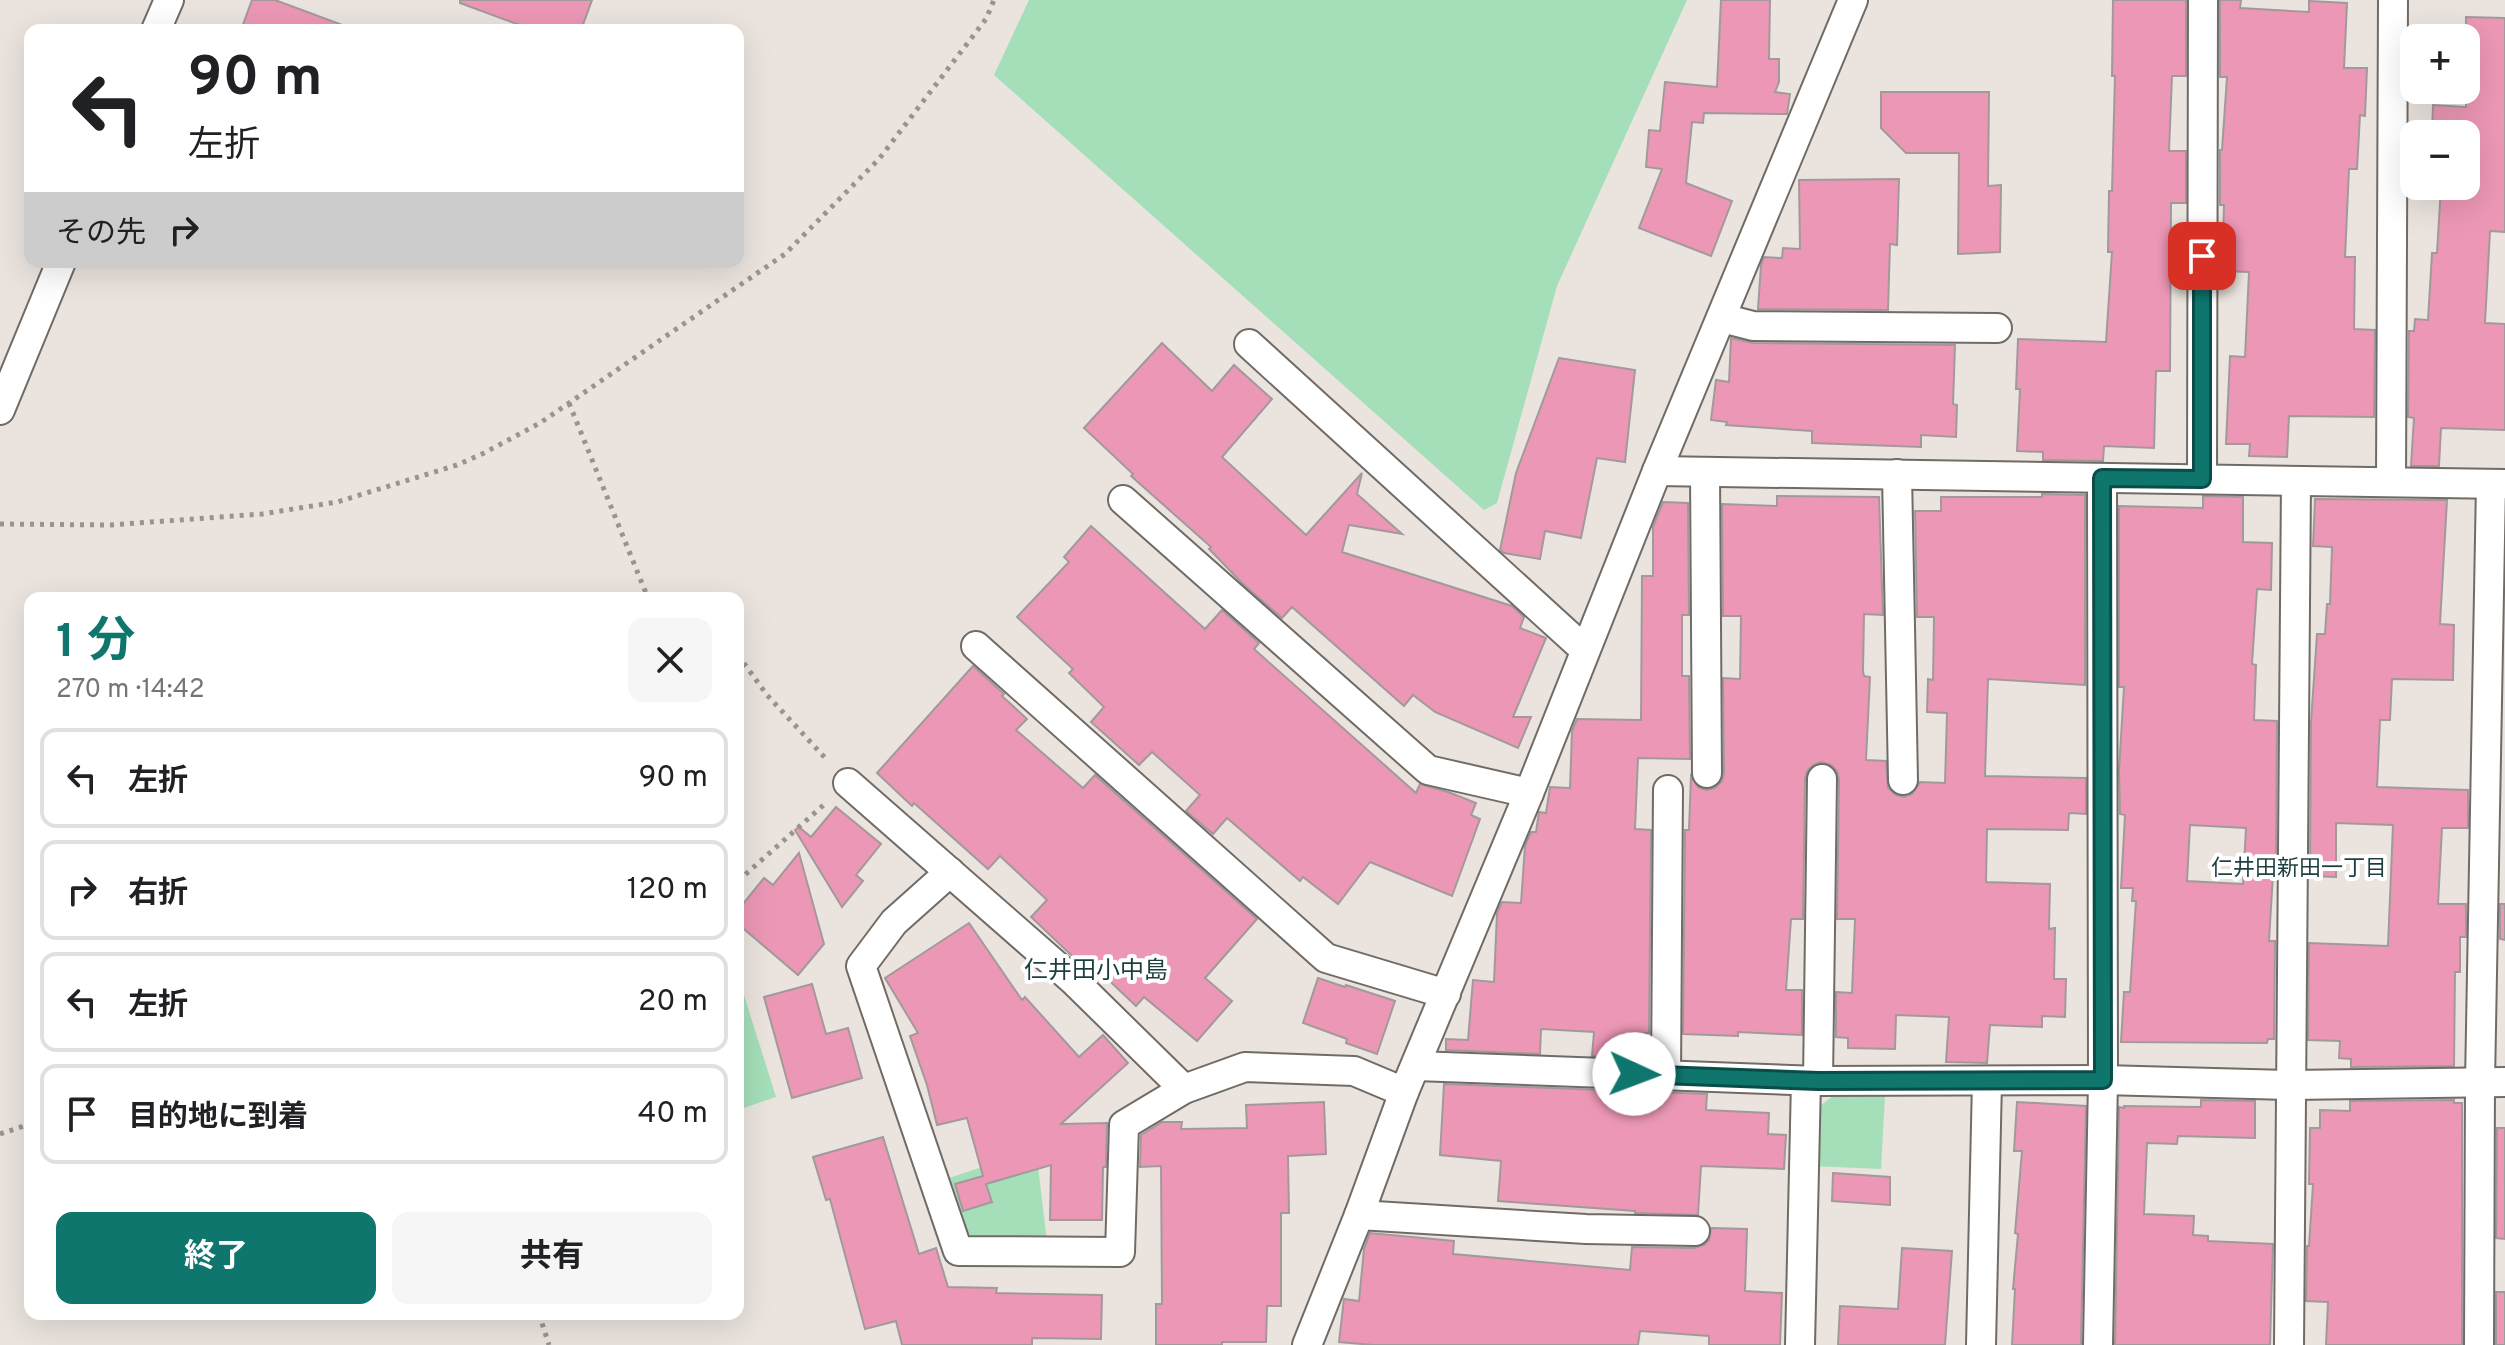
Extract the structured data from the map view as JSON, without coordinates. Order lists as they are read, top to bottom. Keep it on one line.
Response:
{"districts":["仁井田新田一丁目","仁井田小中島"],"page":{"map_buttons":["+","−"],"turn":["90 m","左折"],"then":"その先","heading":["1 分","270 m · 14:42"],"list":[{"name":"左折","value":"90 m"},{"name":"右折","value":"120 m"},{"name":"左折","value":"20 m"},{"name":"目的地に到着","value":"40 m"}],"buttons":["終了","共有"]}}
